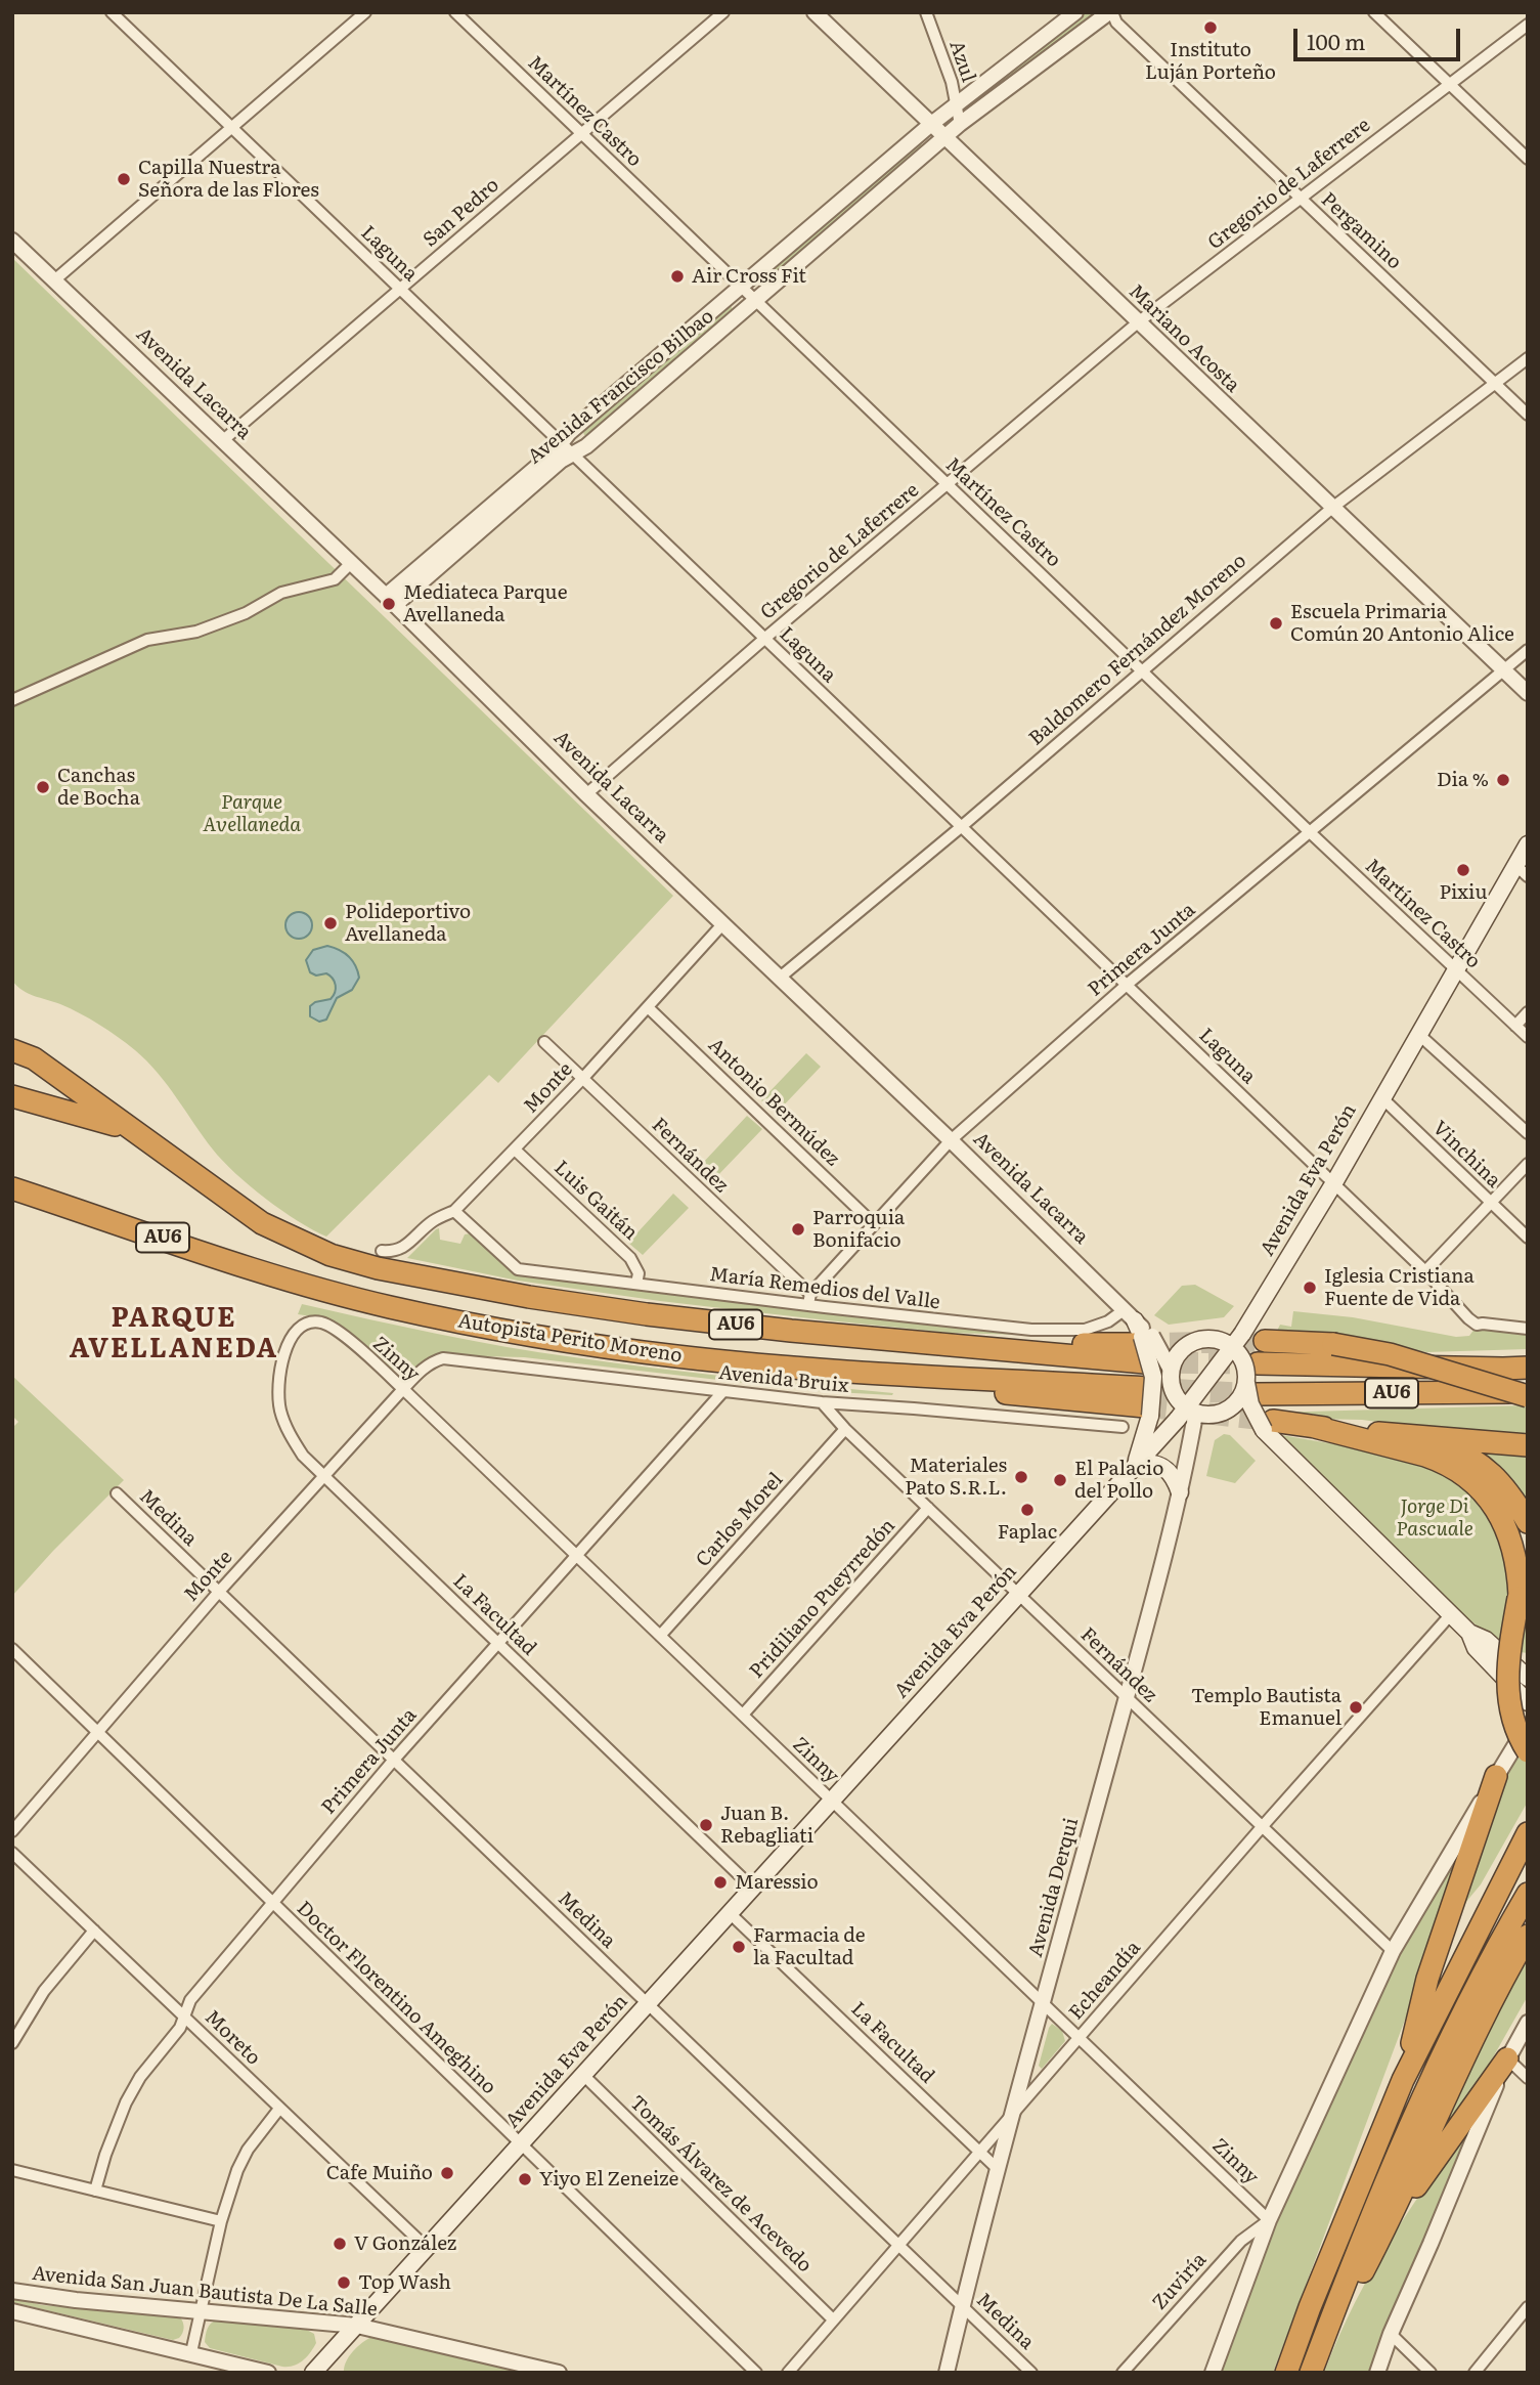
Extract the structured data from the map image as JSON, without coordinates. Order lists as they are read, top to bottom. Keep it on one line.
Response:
{"streets":{"highway":["AU6","Autopista Perito Moreno"],"main road":["Avenida Eva Perón"],"street":["Azul","Martínez Castro","Gregorio de Laferrere","San Pedro","Pergamino","Laguna","Mariano Acosta","Avenida Lacarra","Avenida Francisco Bilbao","Baldomero Fernández Moreno","Primera Junta","Monte","Antonio Bermúdez","Vinchina","Fernández","Luis Gaitán","María Remedios del Valle","Zinny","Avenida Bruix","Medina","Carlos Morel","Pridiliano Pueyrredón","La Facultad","Avenida Derqui","Echeandía","Doctor Florentino Ameghino","Moreto","Tomás Álvarez de Acevedo","Zuviría","Avenida San Juan Bautista De La Salle"]},"crossings":[["Azul","Avenida Francisco Bilbao"],["Martínez Castro","Gregorio de Laferrere"],["Martínez Castro","San Pedro"],["Martínez Castro","Avenida Francisco Bilbao"],["Martínez Castro","Baldomero Fernández Moreno"],["Martínez Castro","Primera Junta"],["Martínez Castro","Avenida Eva Perón"],["Gregorio de Laferrere","Pergamino"],["Gregorio de Laferrere","Laguna"],["Gregorio de Laferrere","Mariano Acosta"],["Gregorio de Laferrere","Avenida Lacarra"],["San Pedro","Laguna"],["San Pedro","Avenida Lacarra"],["Pergamino","Avenida Francisco Bilbao"],["Pergamino","Baldomero Fernández Moreno"],["Laguna","Avenida Francisco Bilbao"],["Laguna","Baldomero Fernández Moreno"],["Laguna","Primera Junta"],["Laguna","Avenida Eva Perón"],["Mariano Acosta","Avenida Francisco Bilbao"],["Mariano Acosta","Baldomero Fernández Moreno"],["Mariano Acosta","Primera Junta"],["Avenida Lacarra","Avenida Francisco Bilbao"],["Avenida Lacarra","Baldomero Fernández Moreno"],["Avenida Lacarra","Primera Junta"],["Avenida Lacarra","Monte"],["Avenida Lacarra","María Remedios del Valle"],["Primera Junta","Antonio Bermúdez"],["Primera Junta","Fernández"],["Primera Junta","María Remedios del Valle"],["Primera Junta","Zinny"],["Primera Junta","Avenida Bruix"],["Primera Junta","Medina"],["Primera Junta","La Facultad"],["Primera Junta","Doctor Florentino Ameghino"],["Primera Junta","Moreto"],["Monte","Antonio Bermúdez"],["Monte","Fernández"],["Monte","Luis Gaitán"],["Monte","María Remedios del Valle"],["Monte","Zinny"],["Monte","Avenida Bruix"],["Monte","Medina"],["Monte","La Facultad"],["Monte","Doctor Florentino Ameghino"],["Vinchina","Avenida Eva Perón"],["Fernández","Avenida Eva Perón"],["Fernández","María Remedios del Valle"],["Fernández","Avenida Bruix"],["Fernández","Carlos Morel"],["Fernández","Pridiliano Pueyrredón"],["Fernández","Avenida Derqui"],["Fernández","Echeandía"],["Avenida Eva Perón","Zinny"],["Avenida Eva Perón","Medina"],["Avenida Eva Perón","La Facultad"],["Avenida Eva Perón","Avenida Derqui"],["Avenida Eva Perón","Doctor Florentino Ameghino"],["Avenida Eva Perón","Moreto"],["Avenida Eva Perón","Tomás Álvarez de Acevedo"],["Avenida Eva Perón","Avenida San Juan Bautista De La Salle"],["Luis Gaitán","María Remedios del Valle"],["Zinny","Carlos Morel"],["Zinny","Pridiliano Pueyrredón"],["Zinny","La Facultad"],["Zinny","Avenida Derqui"],["Zinny","Echeandía"],["Zinny","Zuviría"],["Medina","Avenida Derqui"],["Medina","Echeandía"],["La Facultad","Avenida Derqui"],["La Facultad","Echeandía"],["Avenida Derqui","Echeandía"],["Echeandía","Tomás Álvarez de Acevedo"]],"districts":["PARQUE AVELLANEDA"],"parks":["Parque Avellaneda","Jorge Di Pascuale"],"places":["Instituto Luján Porteño","Capilla Nuestra Señora de las Flores","Air Cross Fit","Mediateca Parque Avellaneda","Escuela Primaria Común 20 Antonio Alice","Dia %","Canchas de Bocha","Pixiu","Polideportivo Avellaneda","Parroquia Bonifacio","Iglesia Cristiana Fuente de Vida","Materiales Pato S.R.L.","El Palacio del Pollo","Faplac","Templo Bautista Emanuel","Juan B. Rebagliati","Maressio","Farmacia de la Facultad","Cafe Muiño","Yiyo El Zeneize","V González","Top Wash"],"scale_bar":"100 m"}
